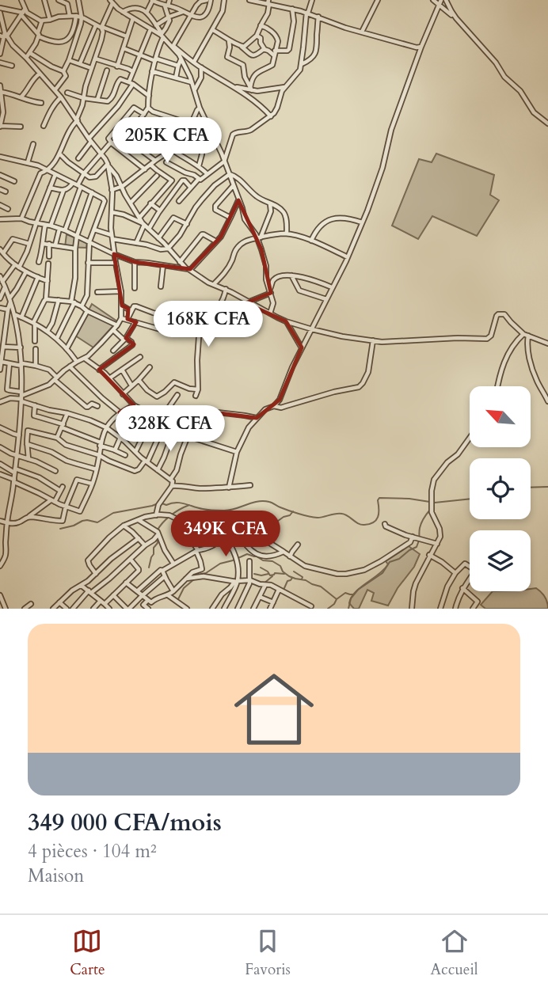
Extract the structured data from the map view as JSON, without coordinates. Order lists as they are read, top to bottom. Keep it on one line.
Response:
{"north":"top left","page":{"price":["205K CFA","168K CFA","328K CFA","349K CFA"],"list":[{"name":"349 000 CFA/mois","note":"4 pièces · 104 m² · Maison"}],"tabs":["Carte","Favoris","Accueil"]}}
